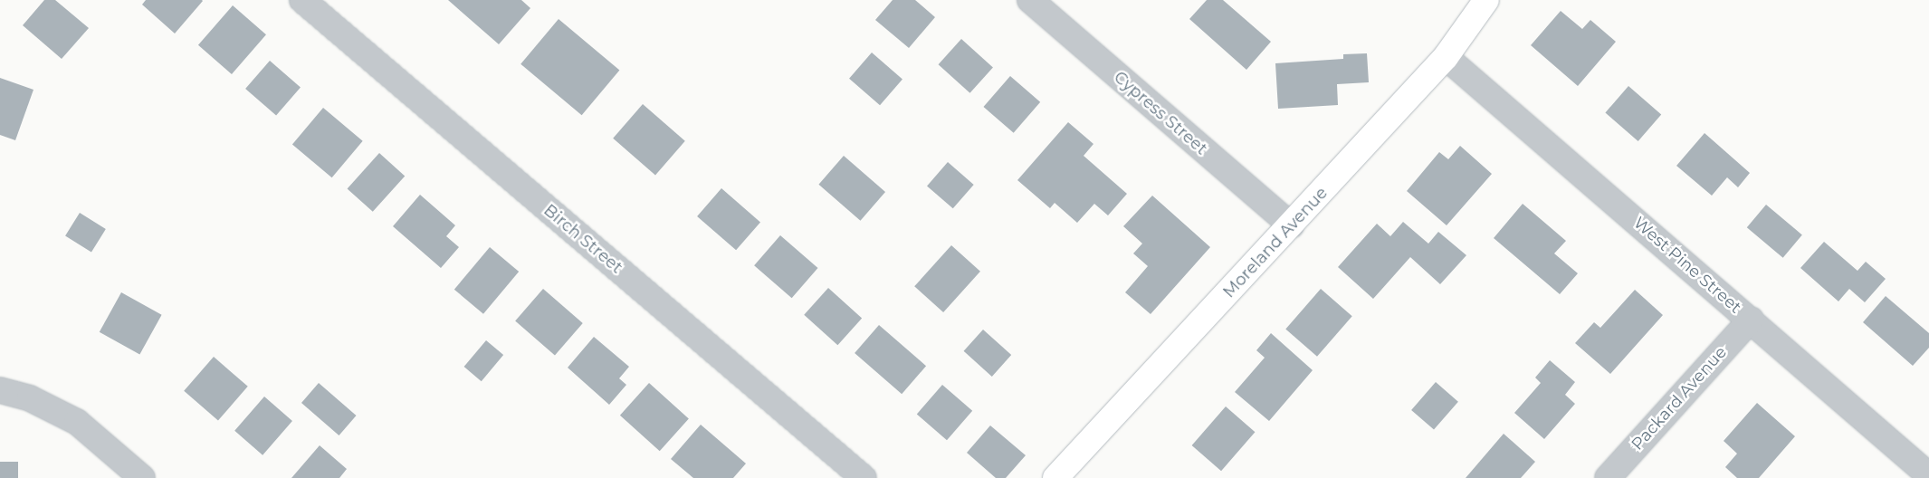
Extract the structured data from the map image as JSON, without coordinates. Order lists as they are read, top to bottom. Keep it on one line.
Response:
{"streets":{"street":["Cypress Street","Birch Street","Moreland Avenue","West Pine Street","Packard Avenue"]},"crossings":[["Cypress Street","Moreland Avenue"],["Moreland Avenue","West Pine Street"],["West Pine Street","Packard Avenue"]]}
